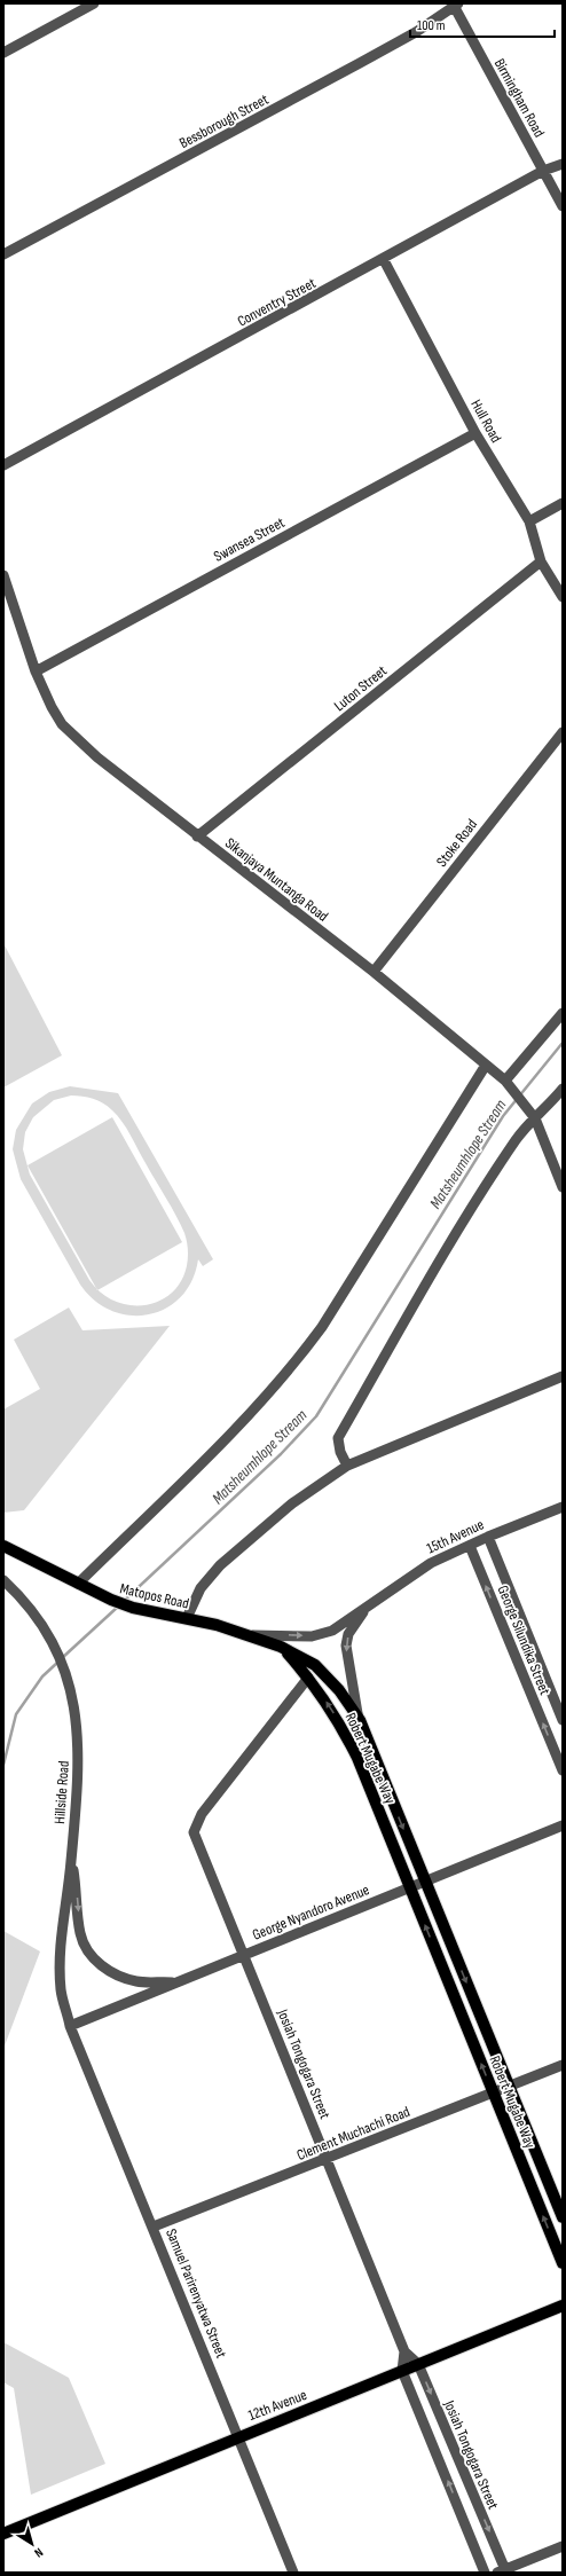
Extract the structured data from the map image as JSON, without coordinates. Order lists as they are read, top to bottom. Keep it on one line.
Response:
{"streets":{"main road":["Matopos Road","Robert Mugabe Way","12th Avenue"],"street":["Birmingham Road","Bessborough Street","Conventry Street","Hull Road","Swansea Street","Luton Street","Stoke Road","Sikanjaya Muntanga Road","15th Avenue","George Silundika Street","Hillside Road","George Nyandoro Avenue","Josiah Tongogara Street","Clement Muchachi Road","Samuel Parirenyatwa Street"]},"crossings":[["Birmingham Road","Bessborough Street"],["Birmingham Road","Conventry Street"],["Conventry Street","Hull Road"],["Hull Road","Swansea Street"],["Hull Road","Luton Street"],["Swansea Street","Sikanjaya Muntanga Road"],["Luton Street","Sikanjaya Muntanga Road"],["Stoke Road","Sikanjaya Muntanga Road"],["15th Avenue","Matopos Road"],["15th Avenue","George Silundika Street"],["15th Avenue","Robert Mugabe Way"],["Matopos Road","Robert Mugabe Way"],["Robert Mugabe Way","George Nyandoro Avenue"],["Robert Mugabe Way","Josiah Tongogara Street"],["Robert Mugabe Way","Clement Muchachi Road"],["Hillside Road","George Nyandoro Avenue"],["Hillside Road","Samuel Parirenyatwa Street"],["George Nyandoro Avenue","Josiah Tongogara Street"],["George Nyandoro Avenue","Samuel Parirenyatwa Street"],["Josiah Tongogara Street","Clement Muchachi Road"],["Josiah Tongogara Street","12th Avenue"],["Clement Muchachi Road","Samuel Parirenyatwa Street"],["Samuel Parirenyatwa Street","12th Avenue"]],"water":["Matsheumhlope Stream"],"scale_bar":"100 m","north":"bottom right"}
